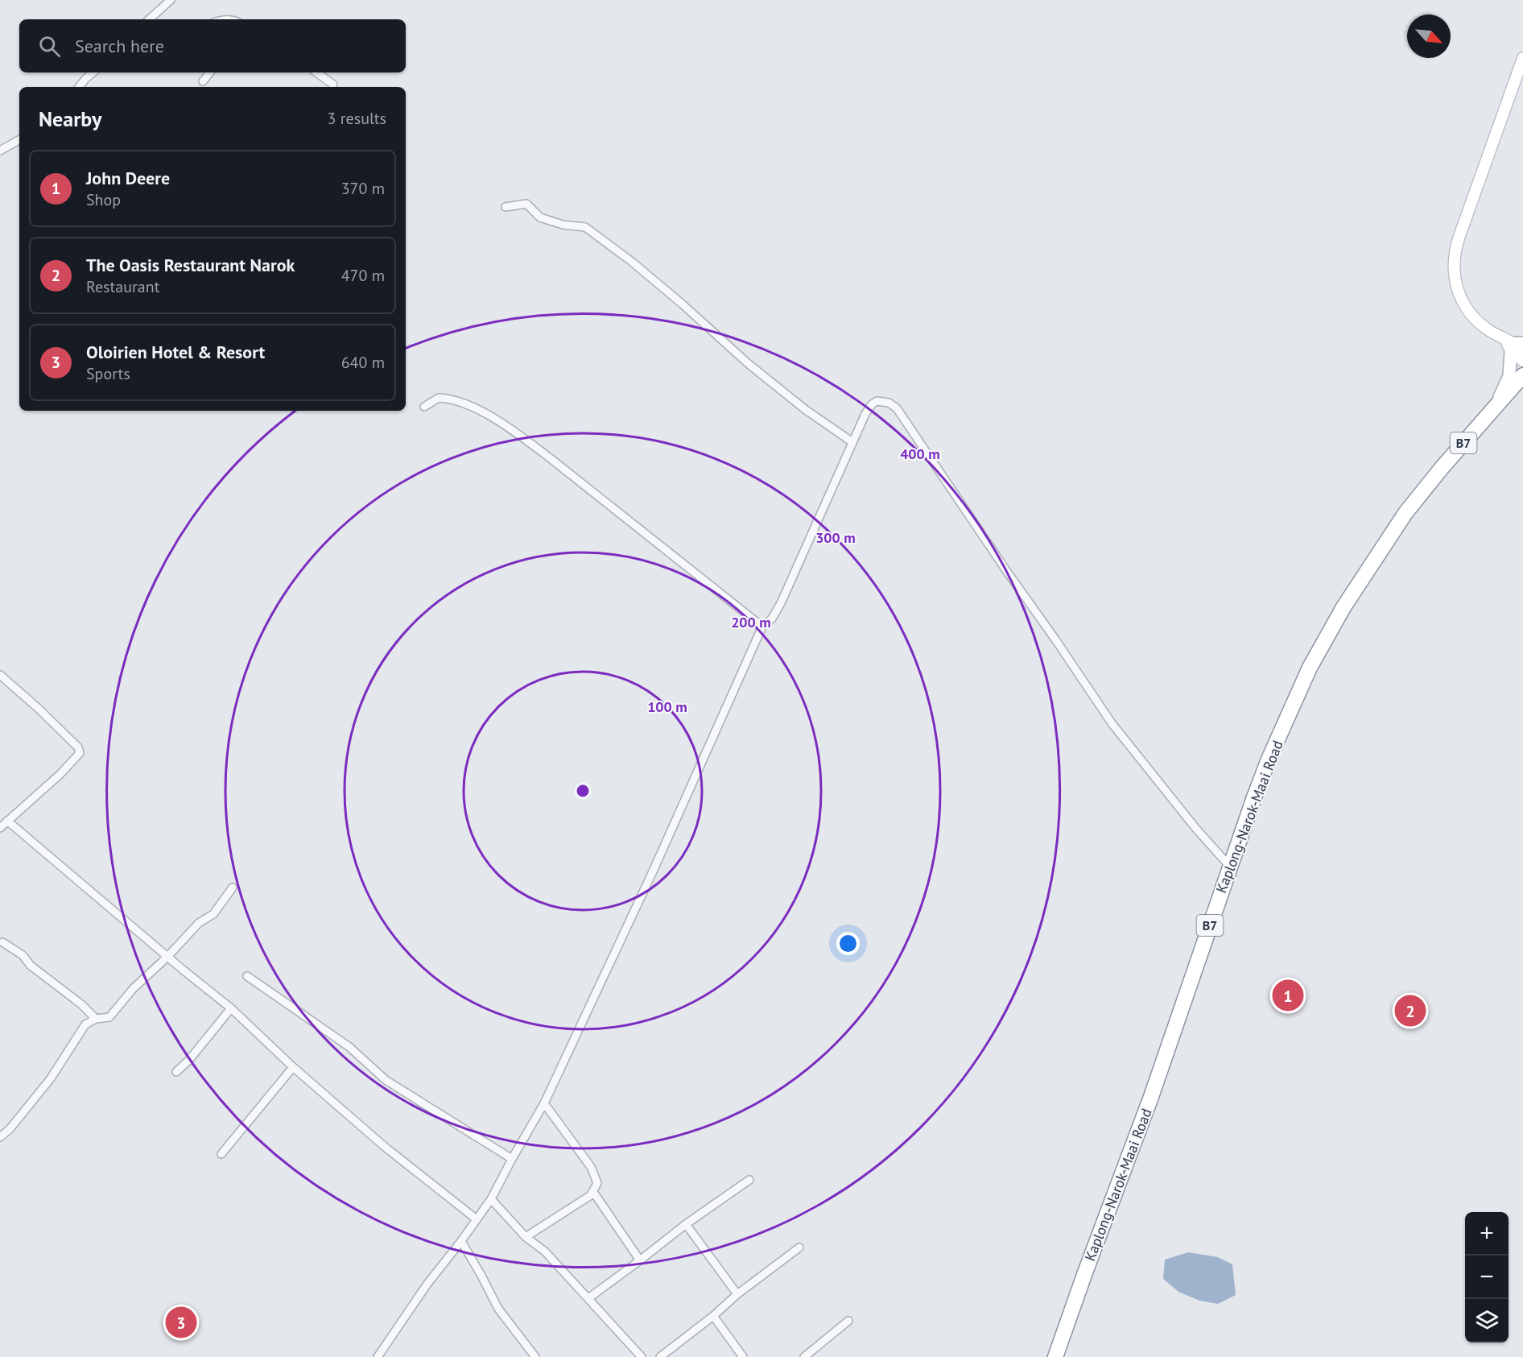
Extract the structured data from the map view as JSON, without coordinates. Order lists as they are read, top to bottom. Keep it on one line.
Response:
{"streets":{"highway":["B7","Kaplong-Narok-Maai Road"]},"north":"bottom right","page":{"search":"Search here","heading":["Nearby","3 results"],"list":[{"mark":"1","name":"John Deere","note":"Shop","value":"370 m"},{"mark":"2","name":"The Oasis Restaurant Narok","note":"Restaurant","value":"470 m"},{"mark":"3","name":"Oloirien Hotel & Resort","note":"Sports","value":"640 m"}],"pins":["1","2","3"],"map_buttons":["+","−"]},"rings":["400 m","300 m","200 m","100 m"]}
